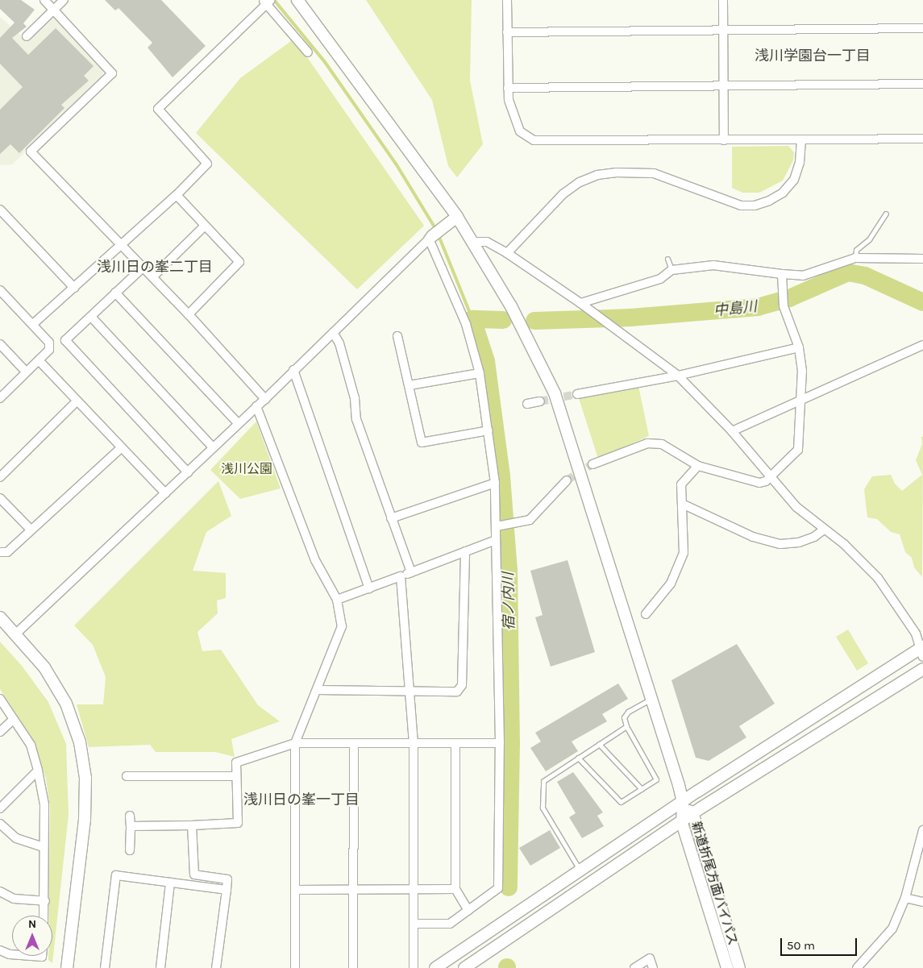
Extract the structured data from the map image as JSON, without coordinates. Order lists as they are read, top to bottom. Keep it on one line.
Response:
{"streets":{"street":["新道折尾方面バイパス"]},"districts":["浅川学園台一丁目","浅川日の峯二丁目","浅川日の峯一丁目"],"water":["中島川","宿ノ内川"],"parks":["浅川公園"],"scale_bar":"50 m","north":"top"}
